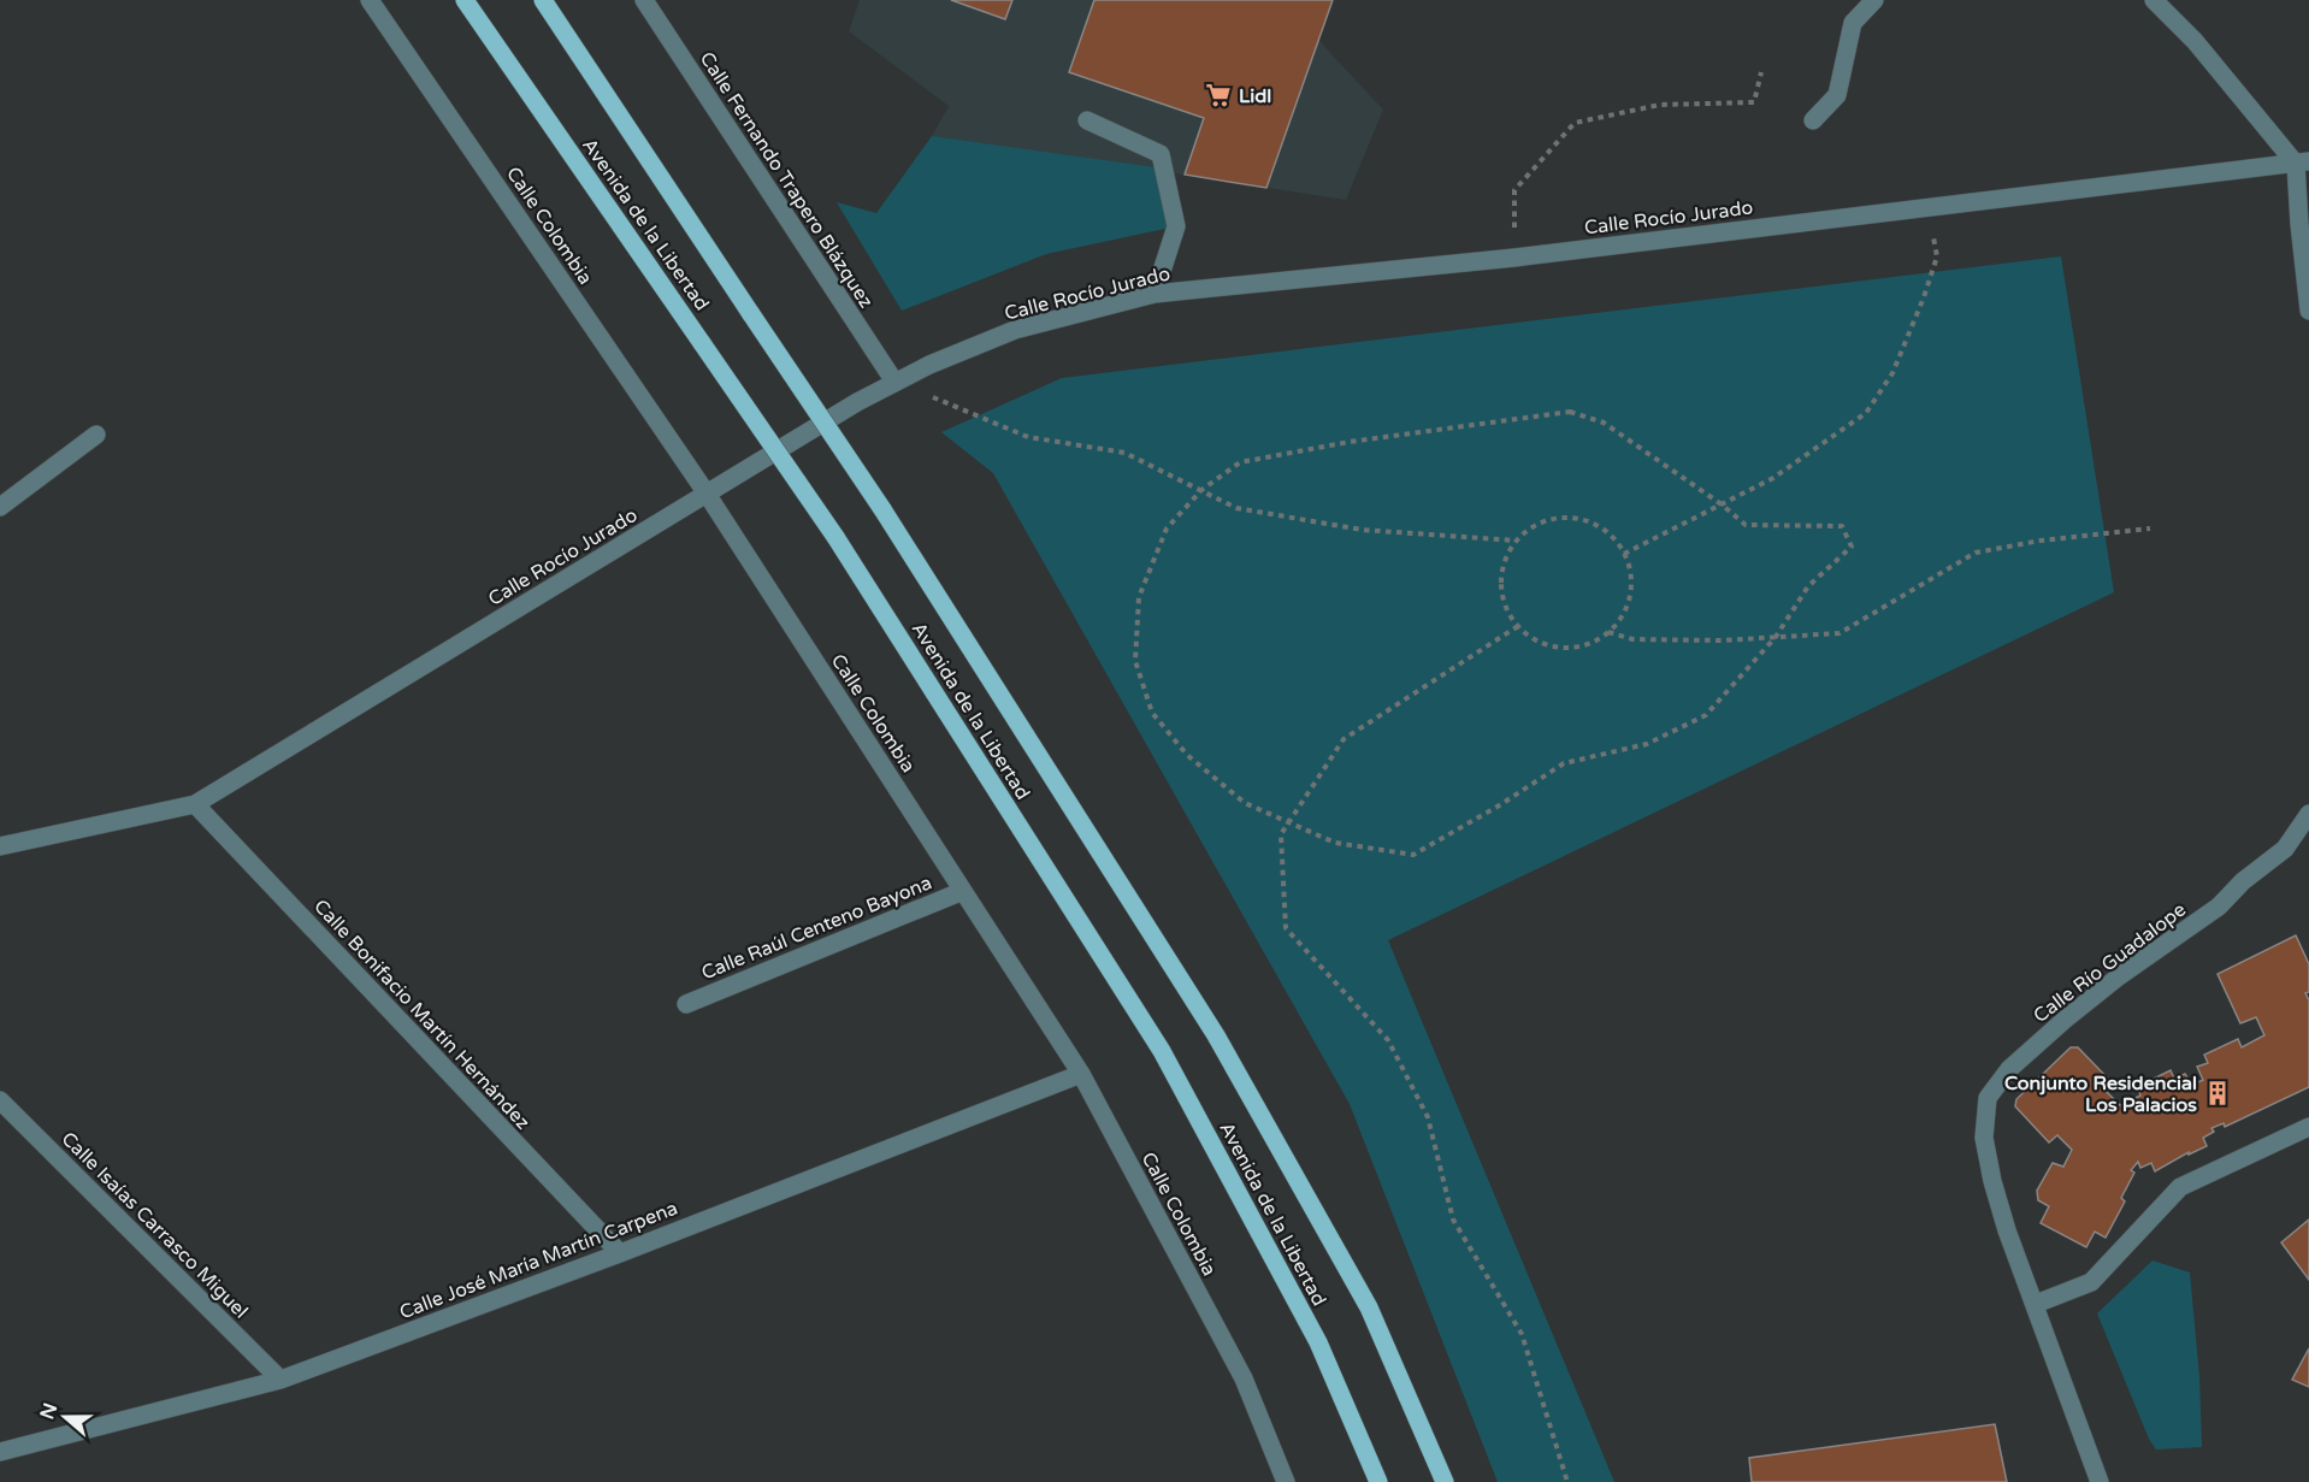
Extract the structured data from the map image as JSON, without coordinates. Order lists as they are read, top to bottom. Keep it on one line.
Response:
{"streets":{"main road":["Avenida de la Libertad"],"street":["Calle Fernando Trapero Blázquez","Calle Rocío Jurado","Calle Colombia","Calle Raúl Centeno Bayona","Calle Río Guadalope","Calle Bonifacio Martín Hernández","Calle Isaías Carrasco Miguel","Calle José María Martín Carpena"]},"crossings":[["Calle Fernando Trapero Blázquez","Calle Rocío Jurado"],["Calle Rocío Jurado","Calle Colombia"],["Calle Rocío Jurado","Calle Bonifacio Martín Hernández"],["Calle Colombia","Calle Raúl Centeno Bayona"],["Calle Colombia","Calle José María Martín Carpena"],["Calle Bonifacio Martín Hernández","Calle José María Martín Carpena"],["Calle Isaías Carrasco Miguel","Calle José María Martín Carpena"]],"places":{"supermarket":["Lidl"],"building":["Conjunto Residencial Los Palacios"]},"north":"left"}
